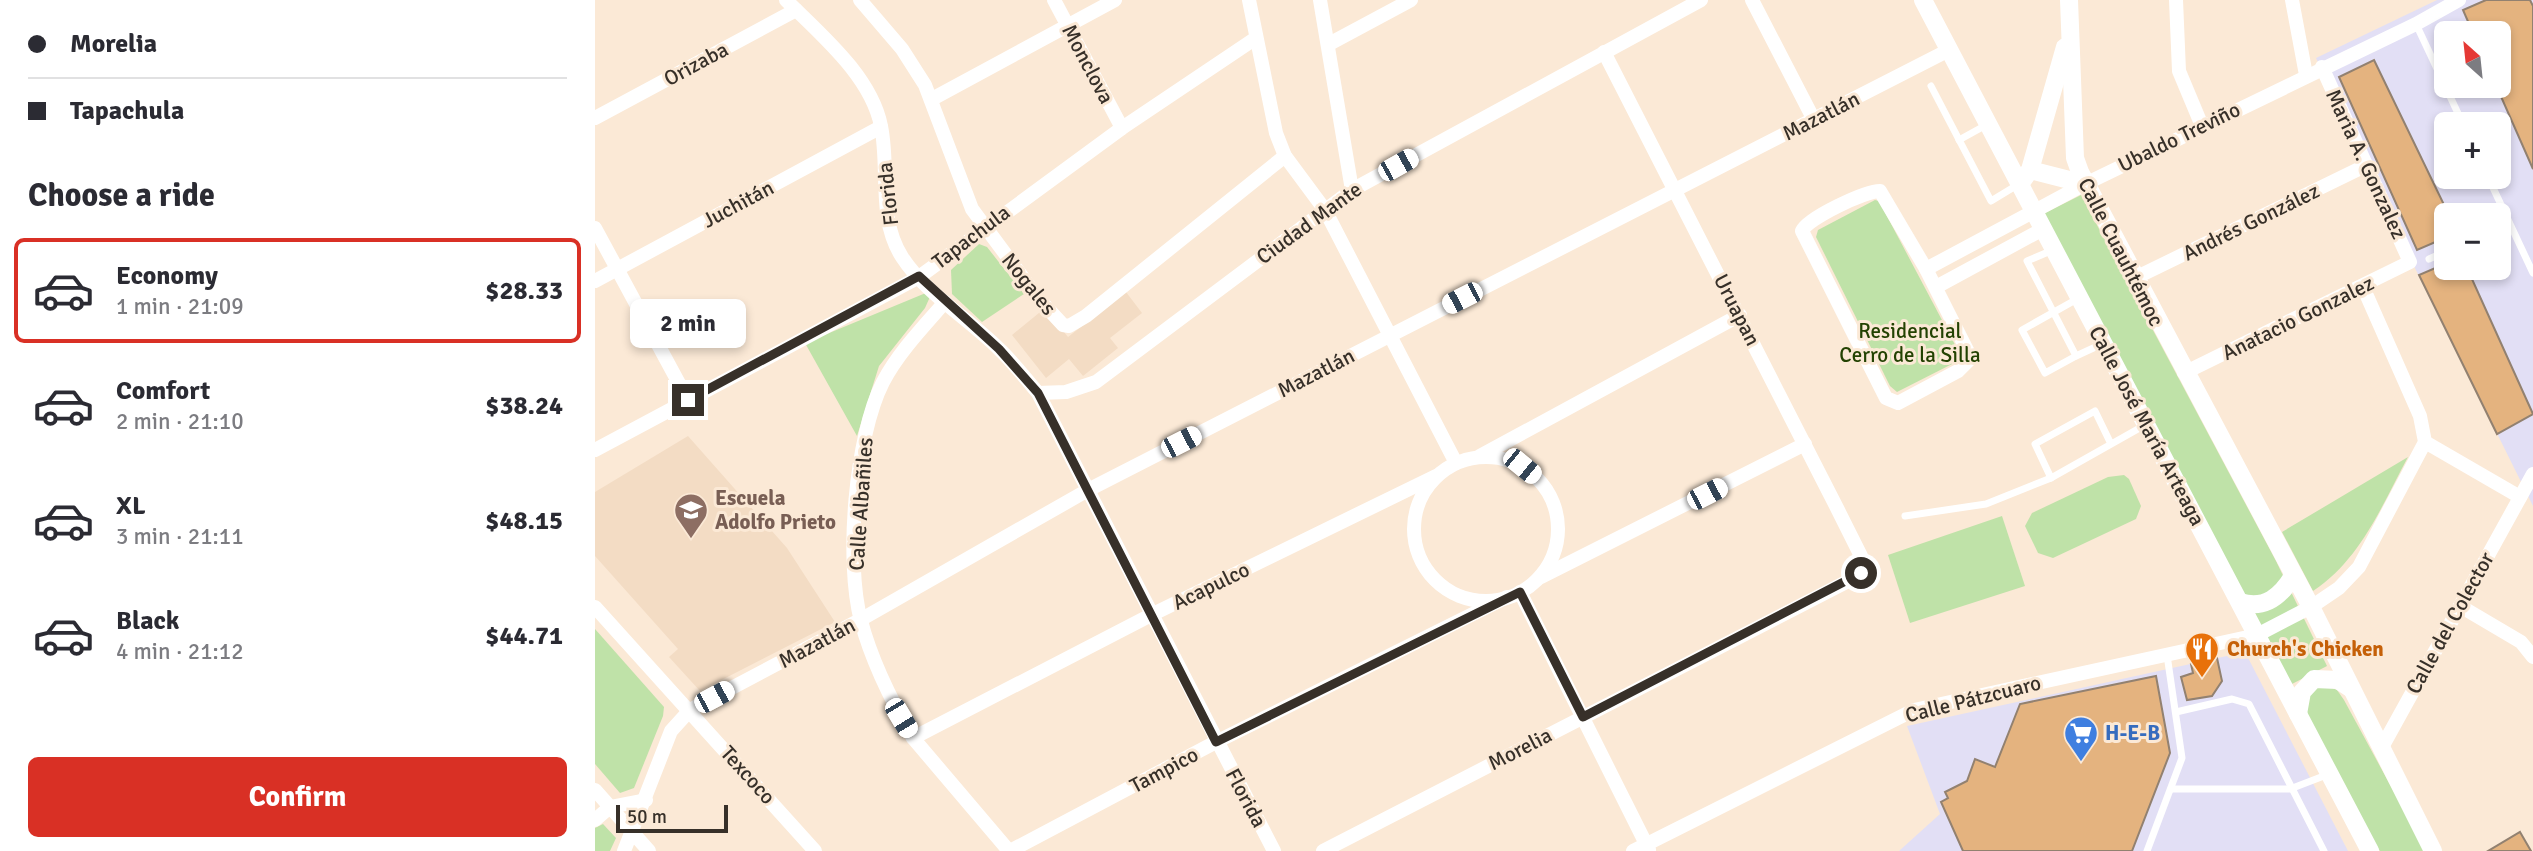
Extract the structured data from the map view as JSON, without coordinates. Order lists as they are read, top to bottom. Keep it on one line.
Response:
{"streets":{"street":["Orizaba","Monclova","Mazatlán","Ubaldo Treviño","Maria A. Gonzalez","Florida","Juchitán","Andrés González","Ciudad Mante","Tapachula","Calle Cuauhtémoc","Nogales","Uruapan","Anatacio Gonzalez","Calle José María Arteaga","Calle Albañiles","Acapulco","Calle del Colector","Calle Pátzcuaro","Morelia","Tampico","Texcoco"]},"crossings":[["Orizaba","Florida"],["Monclova","Tapachula"],["Mazatlán","Florida"],["Mazatlán","Uruapan"],["Mazatlán","Calle José María Arteaga"],["Mazatlán","Calle Albañiles"],["Mazatlán","Texcoco"],["Ubaldo Treviño","Maria A. Gonzalez"],["Ubaldo Treviño","Calle Cuauhtémoc"],["Ubaldo Treviño","Calle José María Arteaga"],["Maria A. Gonzalez","Andrés González"],["Maria A. Gonzalez","Anatacio Gonzalez"],["Florida","Juchitán"],["Florida","Ciudad Mante"],["Florida","Tapachula"],["Florida","Calle Albañiles"],["Florida","Acapulco"],["Florida","Tampico"],["Andrés González","Calle Cuauhtémoc"],["Ciudad Mante","Uruapan"],["Tapachula","Nogales"],["Calle Cuauhtémoc","Anatacio Gonzalez"],["Uruapan","Morelia"],["Calle José María Arteaga","Calle Pátzcuaro"],["Calle Albañiles","Acapulco"],["Calle Albañiles","Tampico"],["Acapulco","Tampico"]],"parks":["Residencial Cerro de la Silla"],"places":{"school or university":["Escuela Adolfo Prieto"],"restaurant":["Church's Chicken"],"supermarket":["H-E-B"]},"scale_bar":"50 m","north":"top left","page":{"banner":["Morelia","Tapachula"],"map_buttons":["+","−"],"heading":"Choose a ride","list":[{"name":"Economy","note":"1 min · 21:09","value":"$28.33"},{"name":"Comfort","note":"2 min · 21:10","value":"$38.24"},{"name":"XL","note":"3 min · 21:11","value":"$48.15"},{"name":"Black","note":"4 min · 21:12","value":"$44.71"}],"bubble":"2 min","buttons":"Confirm","scale":"50 m"}}
